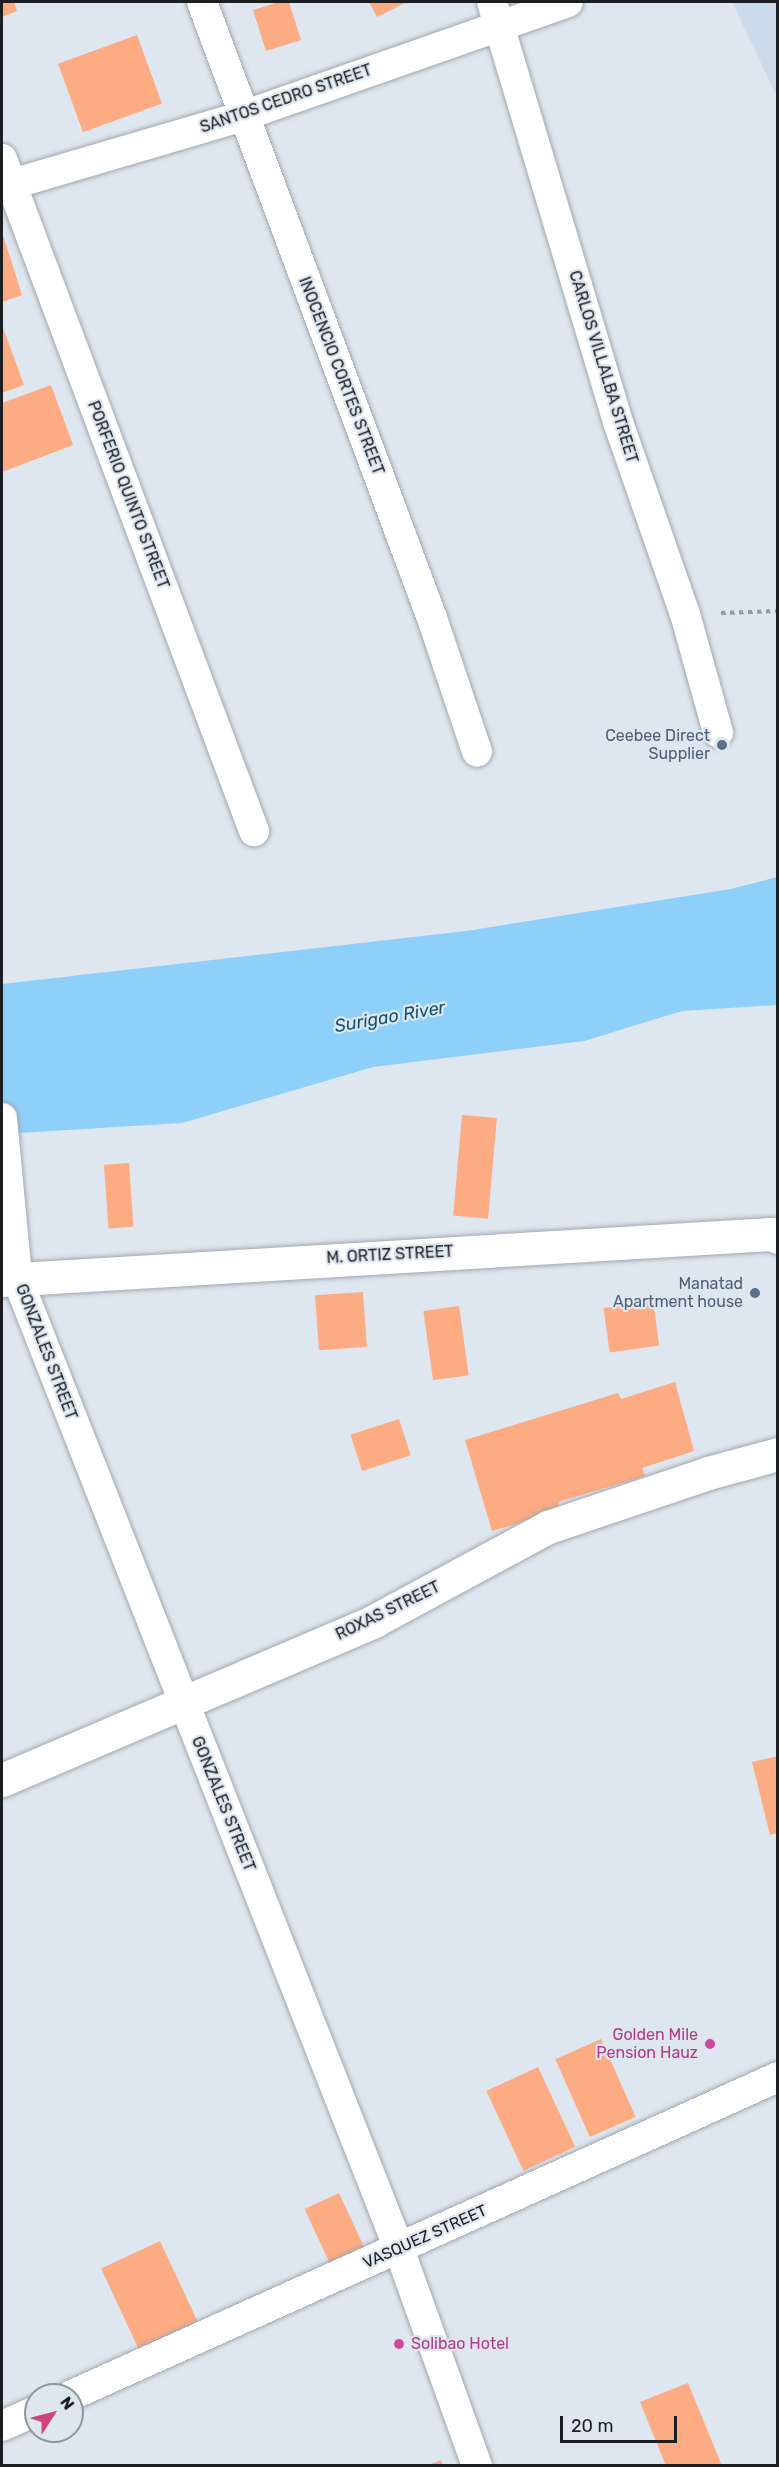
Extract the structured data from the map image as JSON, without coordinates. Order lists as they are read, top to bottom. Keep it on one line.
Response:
{"streets":{"street":["SANTOS CEDRO STREET","CARLOS VILLALBA STREET","INOCENCIO CORTES STREET","PORFERIO QUINTO STREET","M. ORTIZ STREET","GONZALES STREET","ROXAS STREET","VASQUEZ STREET"]},"crossings":[["SANTOS CEDRO STREET","CARLOS VILLALBA STREET"],["SANTOS CEDRO STREET","INOCENCIO CORTES STREET"],["SANTOS CEDRO STREET","PORFERIO QUINTO STREET"],["M. ORTIZ STREET","GONZALES STREET"],["GONZALES STREET","ROXAS STREET"],["GONZALES STREET","VASQUEZ STREET"]],"water":["Surigao River"],"places":["Ceebee Direct Supplier","Manatad Apartment house","Golden Mile Pension Hauz","Solibao Hotel"],"scale_bar":"20 m","north":"top right"}
